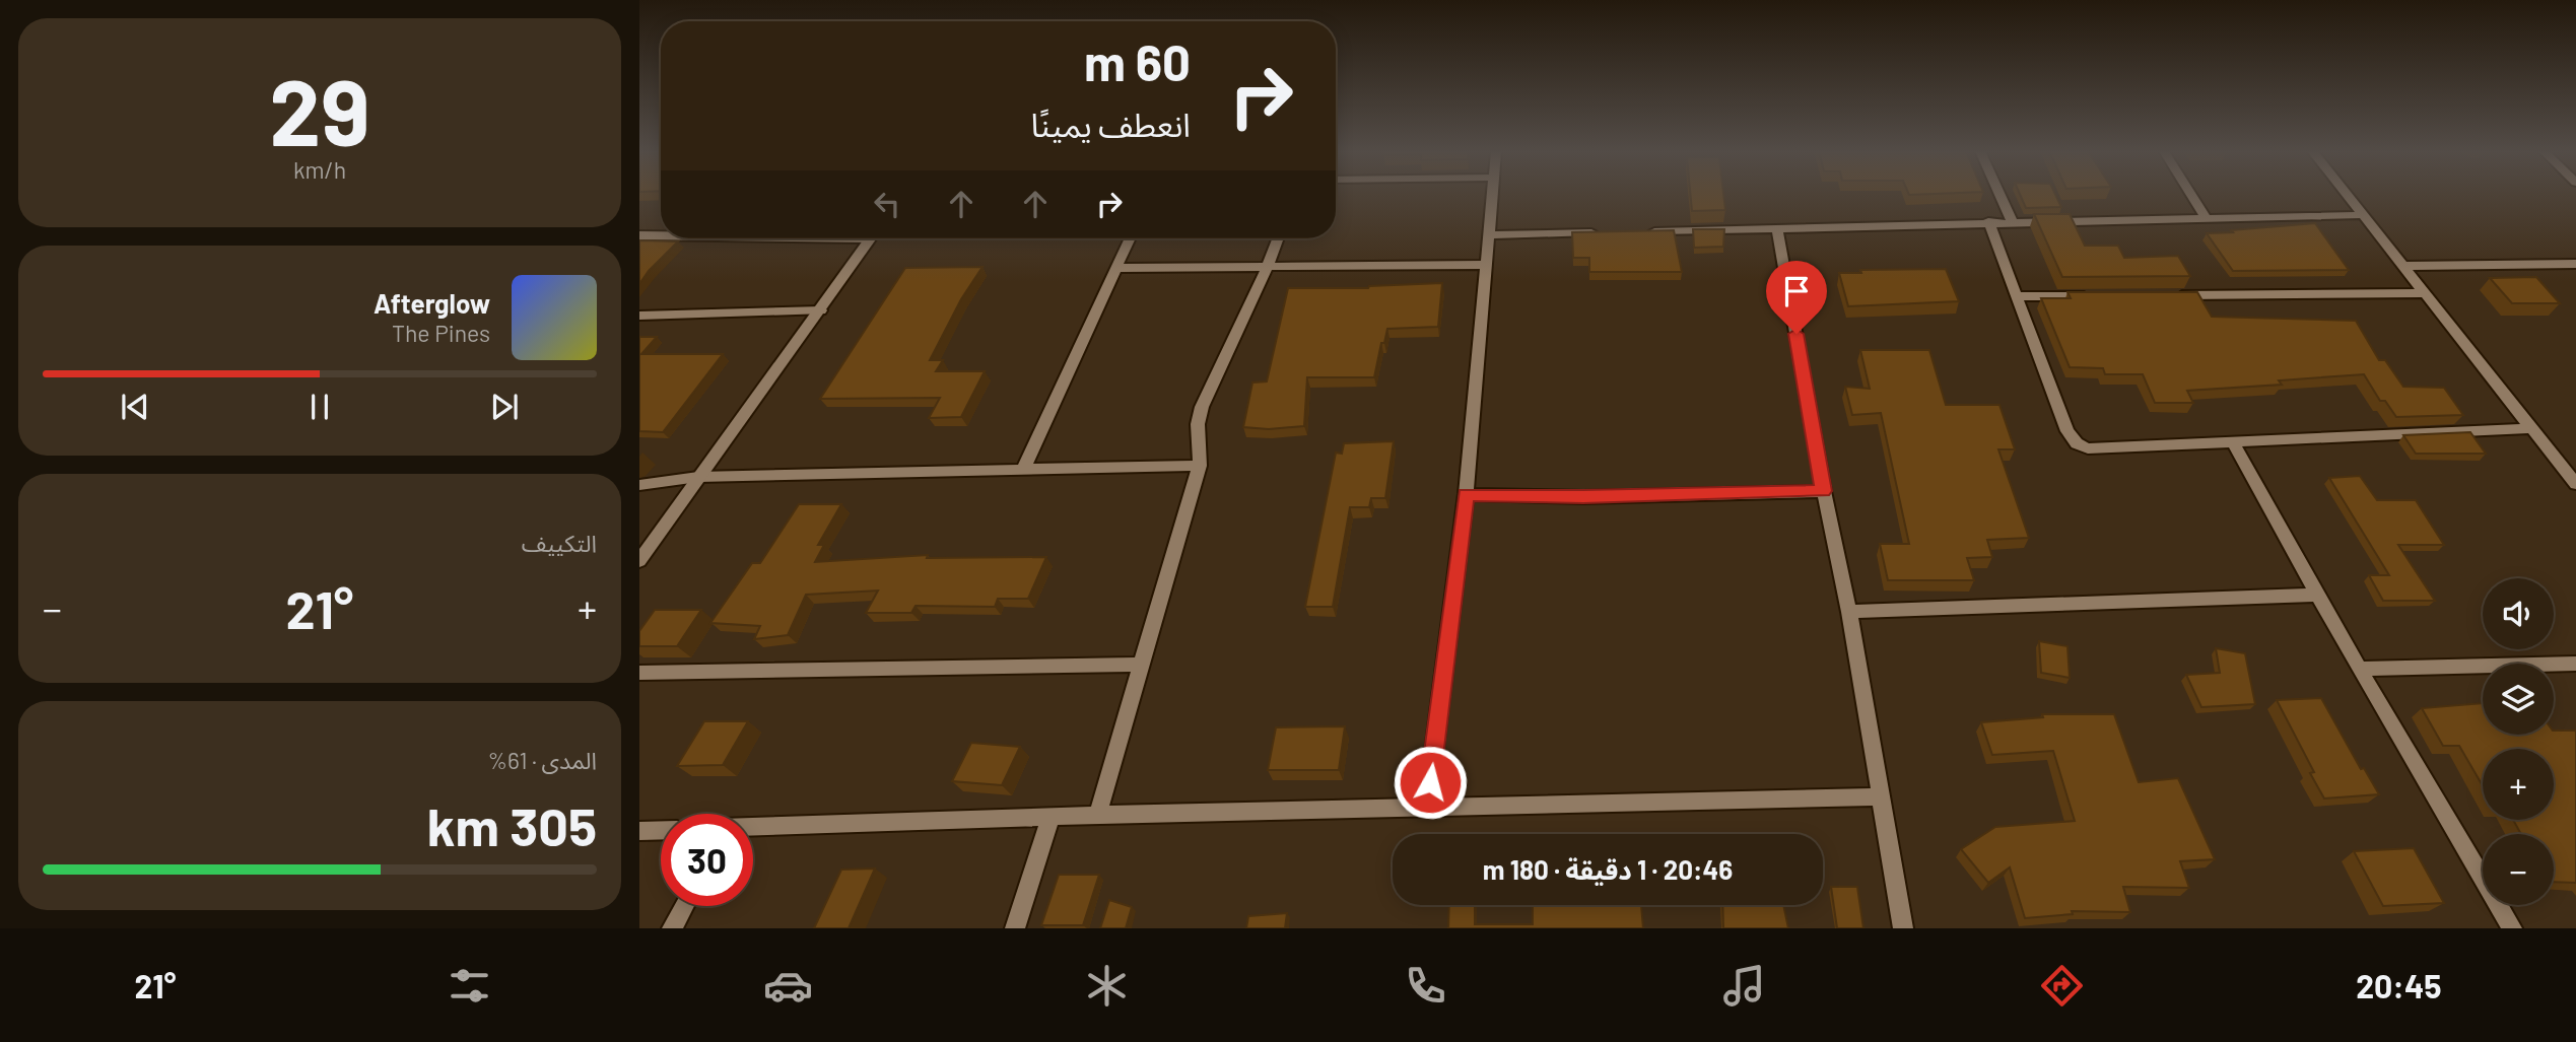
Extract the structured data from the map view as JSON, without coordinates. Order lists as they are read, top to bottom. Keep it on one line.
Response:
{"page":{"tile":[["29","km/h"],"التكييف",["المدى · 61%","305 km"]],"turn":["60 m","انعطف يمينًا"],"song":["Afterglow","The Pines"],"map_buttons":["+","−"],"heat":["−","21°","+"],"limit":"30","trip":"20:46 · 1 دقيقة · 180 m","tabs":["20:45","21°"]}}
